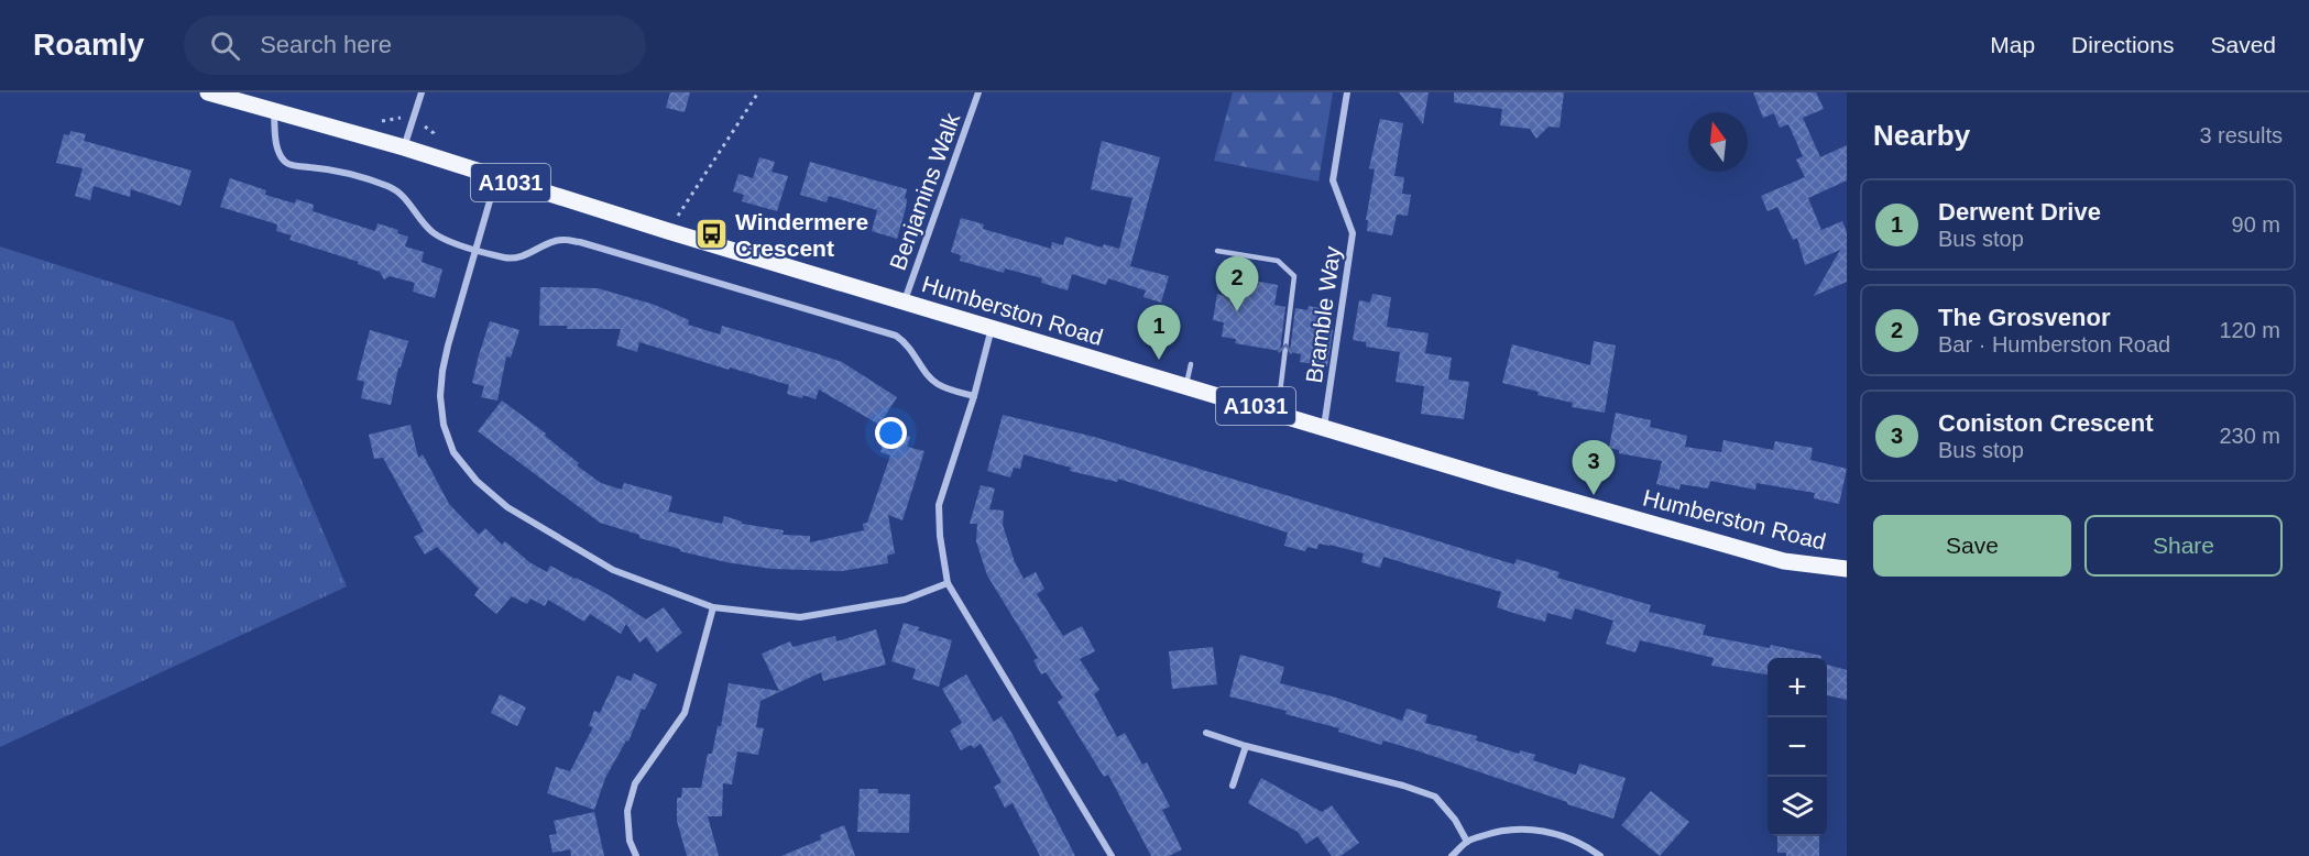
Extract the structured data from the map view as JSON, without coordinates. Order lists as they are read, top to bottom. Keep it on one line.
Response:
{"streets":{"main road":["A1031","Humberston Road"],"street":["Benjamins Walk","Bramble Way"]},"crossings":[["Benjamins Walk","Humberston Road"],["Humberston Road","Bramble Way"]],"places":{"bus stop":["Windermere Crescent"]},"north":"top","page":{"header":"Roamly","search":"Search here","nav":["Map","Directions","Saved"],"heading":["Nearby","3 results"],"list":[{"mark":"1","name":"Derwent Drive","note":"Bus stop","value":"90 m"},{"mark":"2","name":"The Grosvenor","note":"Bar · Humberston Road","value":"120 m"},{"mark":"3","name":"Coniston Crescent","note":"Bus stop","value":"230 m"}],"pins":["2","1","3"],"buttons":["Save","Share"],"map_buttons":["+","−"]}}
